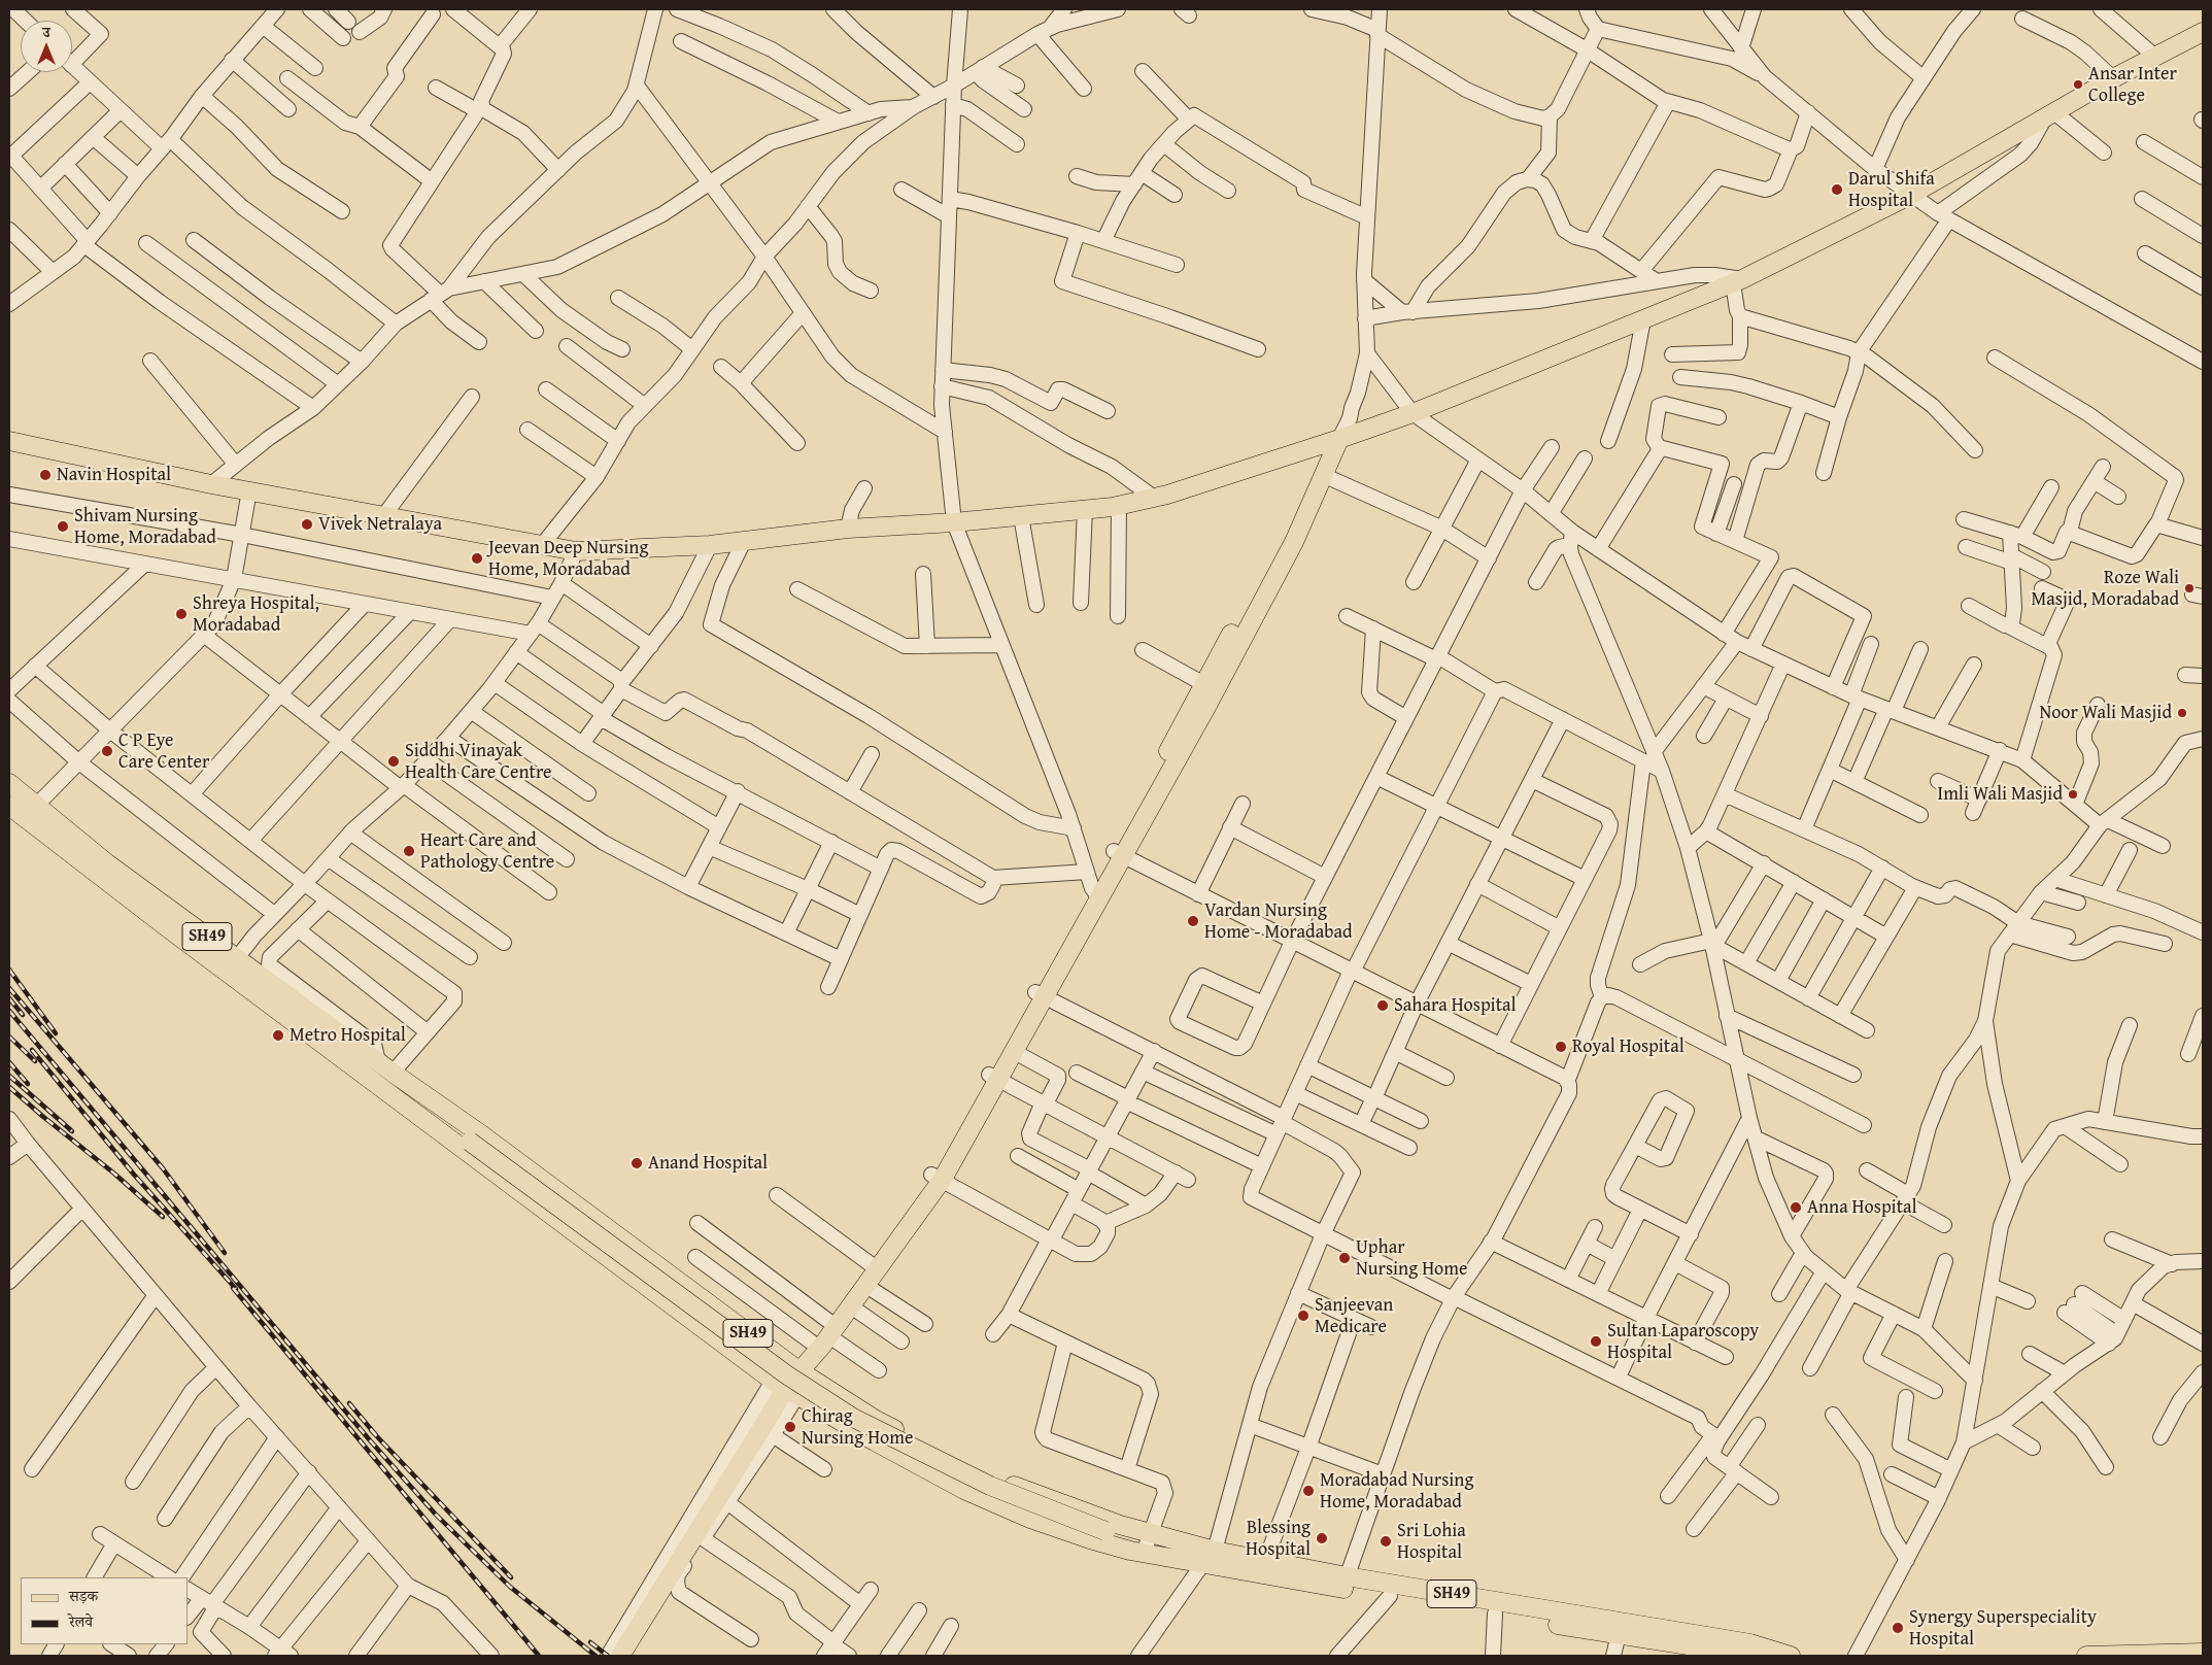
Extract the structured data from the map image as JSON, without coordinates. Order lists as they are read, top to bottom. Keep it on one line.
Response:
{"streets":{"main road":["SH49"]},"places":["Ansar Inter College","Darul Shifa Hospital","Navin Hospital","Vivek Netralaya","Shivam Nursing Home, Moradabad","Jeevan Deep Nursing Home, Moradabad","Roze Wali Masjid, Moradabad","Shreya Hospital, Moradabad","Noor Wali Masjid","C P Eye Care Center","Siddhi Vinayak Health Care Centre","Imli Wali Masjid","Heart Care and Pathology Centre","Vardan Nursing Home - Moradabad","Sahara Hospital","Metro Hospital","Royal Hospital","Anand Hospital","Anna Hospital","Uphar Nursing Home","Sanjeevan Medicare","Sultan Laparoscopy Hospital","Chirag Nursing Home","Moradabad Nursing Home, Moradabad","Blessing Hospital","Sri Lohia Hospital","Synergy Superspeciality Hospital"],"legend":["सड़क","रेलवे"],"north":"top"}
